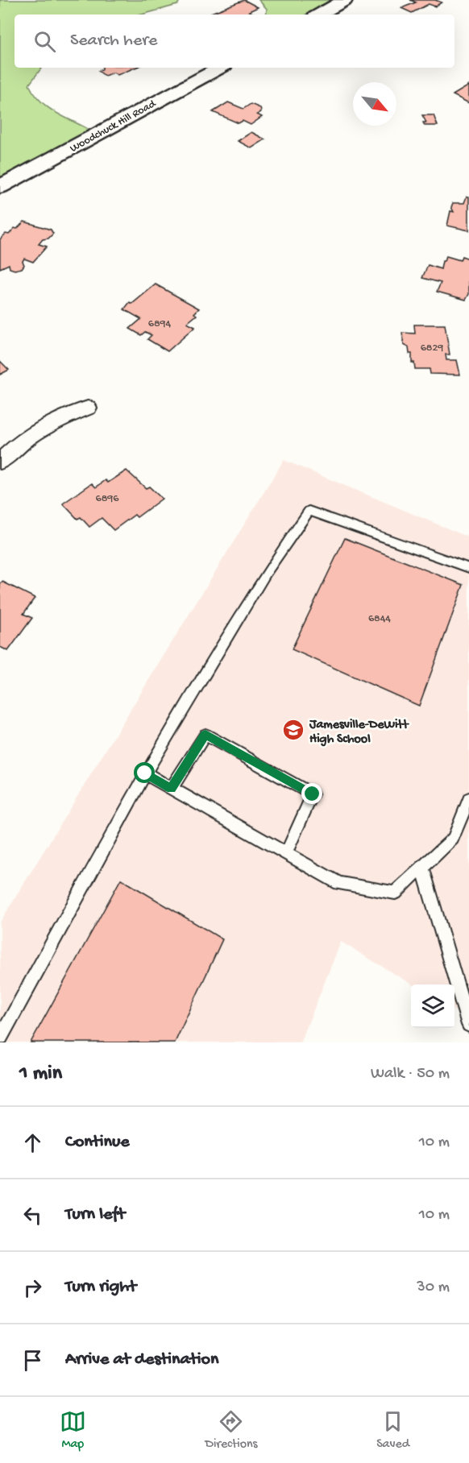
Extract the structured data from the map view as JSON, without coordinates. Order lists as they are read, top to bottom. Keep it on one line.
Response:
{"streets":{"street":["Woodchuck Hill Road"]},"places":{"school or university":["Jamesville-DeWitt High School"]},"house_numbers":["6894","6829","6896","6844"],"north":"bottom right","page":{"search":"Search here","heading":["1 min","Walk · 50 m"],"list":[["Continue","10 m"],["Turn left","10 m"],["Turn right","30 m"],"Arrive at destination"],"nav":["Map","Directions","Saved"]}}
